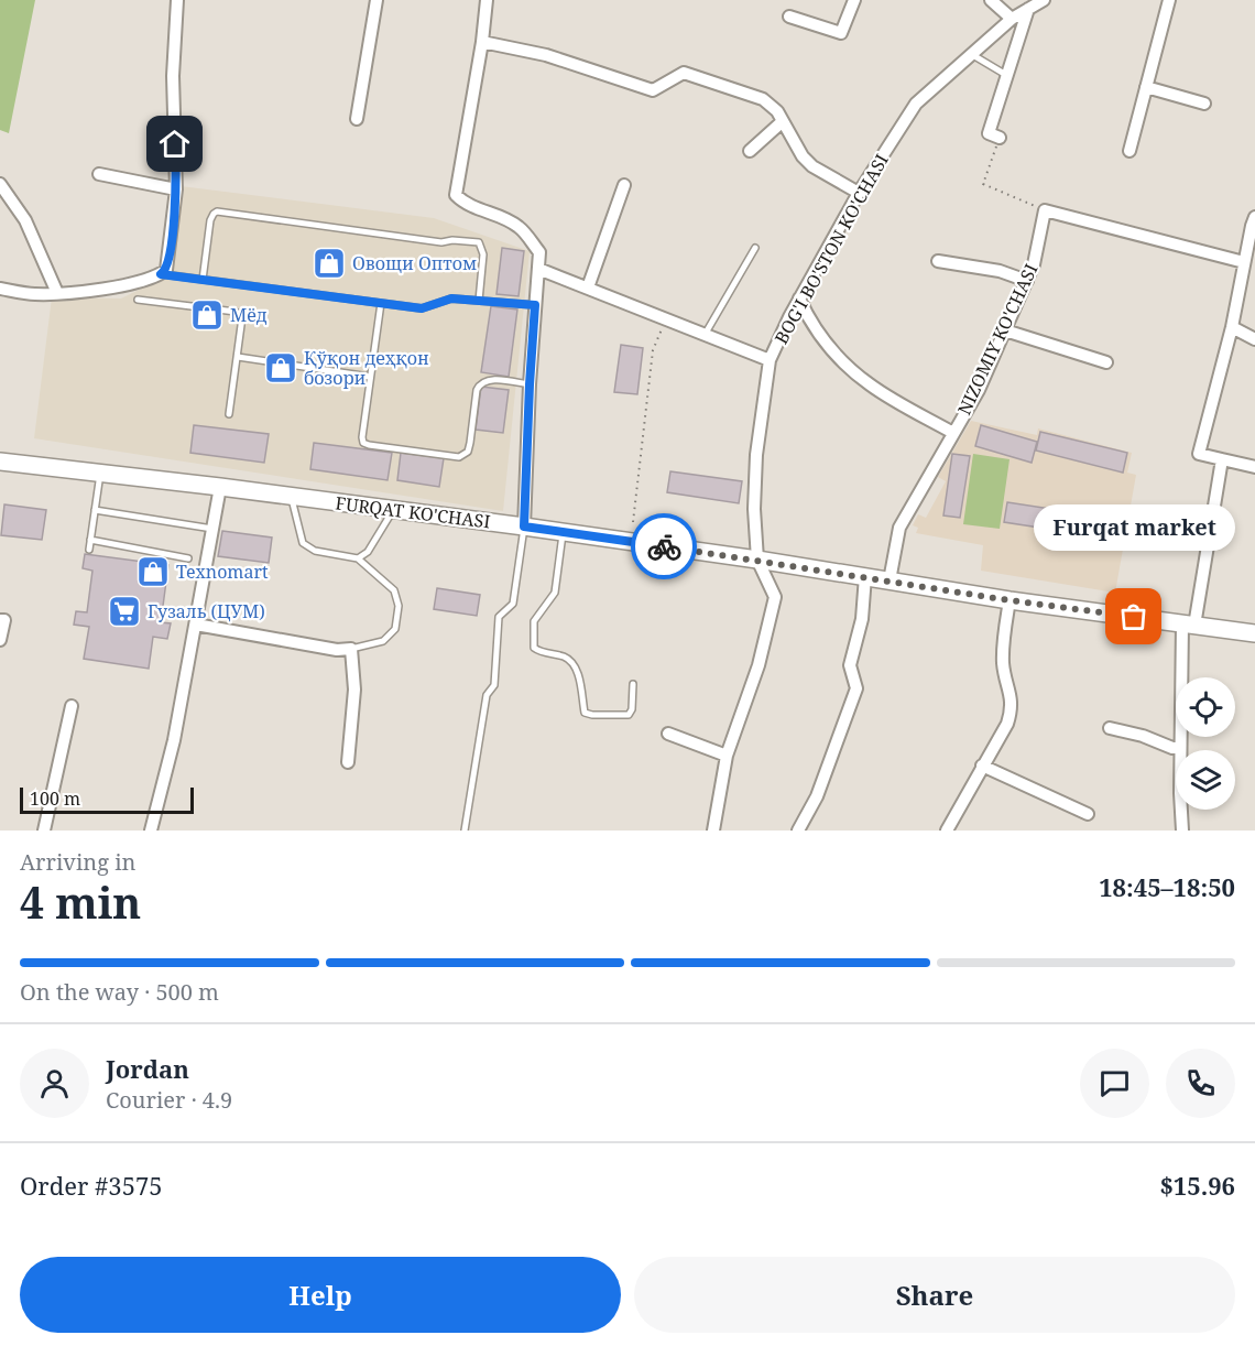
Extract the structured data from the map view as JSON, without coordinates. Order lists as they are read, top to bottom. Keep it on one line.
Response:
{"streets":{"main road":["FURQAT KO'CHASI"],"street":["BOG'I BO'STON KO'CHASI","NIZOMIY KO'CHASI"]},"crossings":[["BOG'I BO'STON KO'CHASI","FURQAT KO'CHASI"],["NIZOMIY KO'CHASI","FURQAT KO'CHASI"]],"places":{"shop":["Овощи Оптом","Мёд","Қўқон деҳқон бозори","Texnomart"],"supermarket":["Гузаль (ЦУМ)"],"other":["Furqat market"]},"scale_bar":"100 m","page":{"bubble":"Furqat market","scale":"100 m","heading":["4 min","Arriving in","18:45–18:50"],"panel":["Jordan","Courier · 4.9","Order #3575","$15.96"],"bar":"On the way · 500 m","buttons":["Help","Share"]}}
